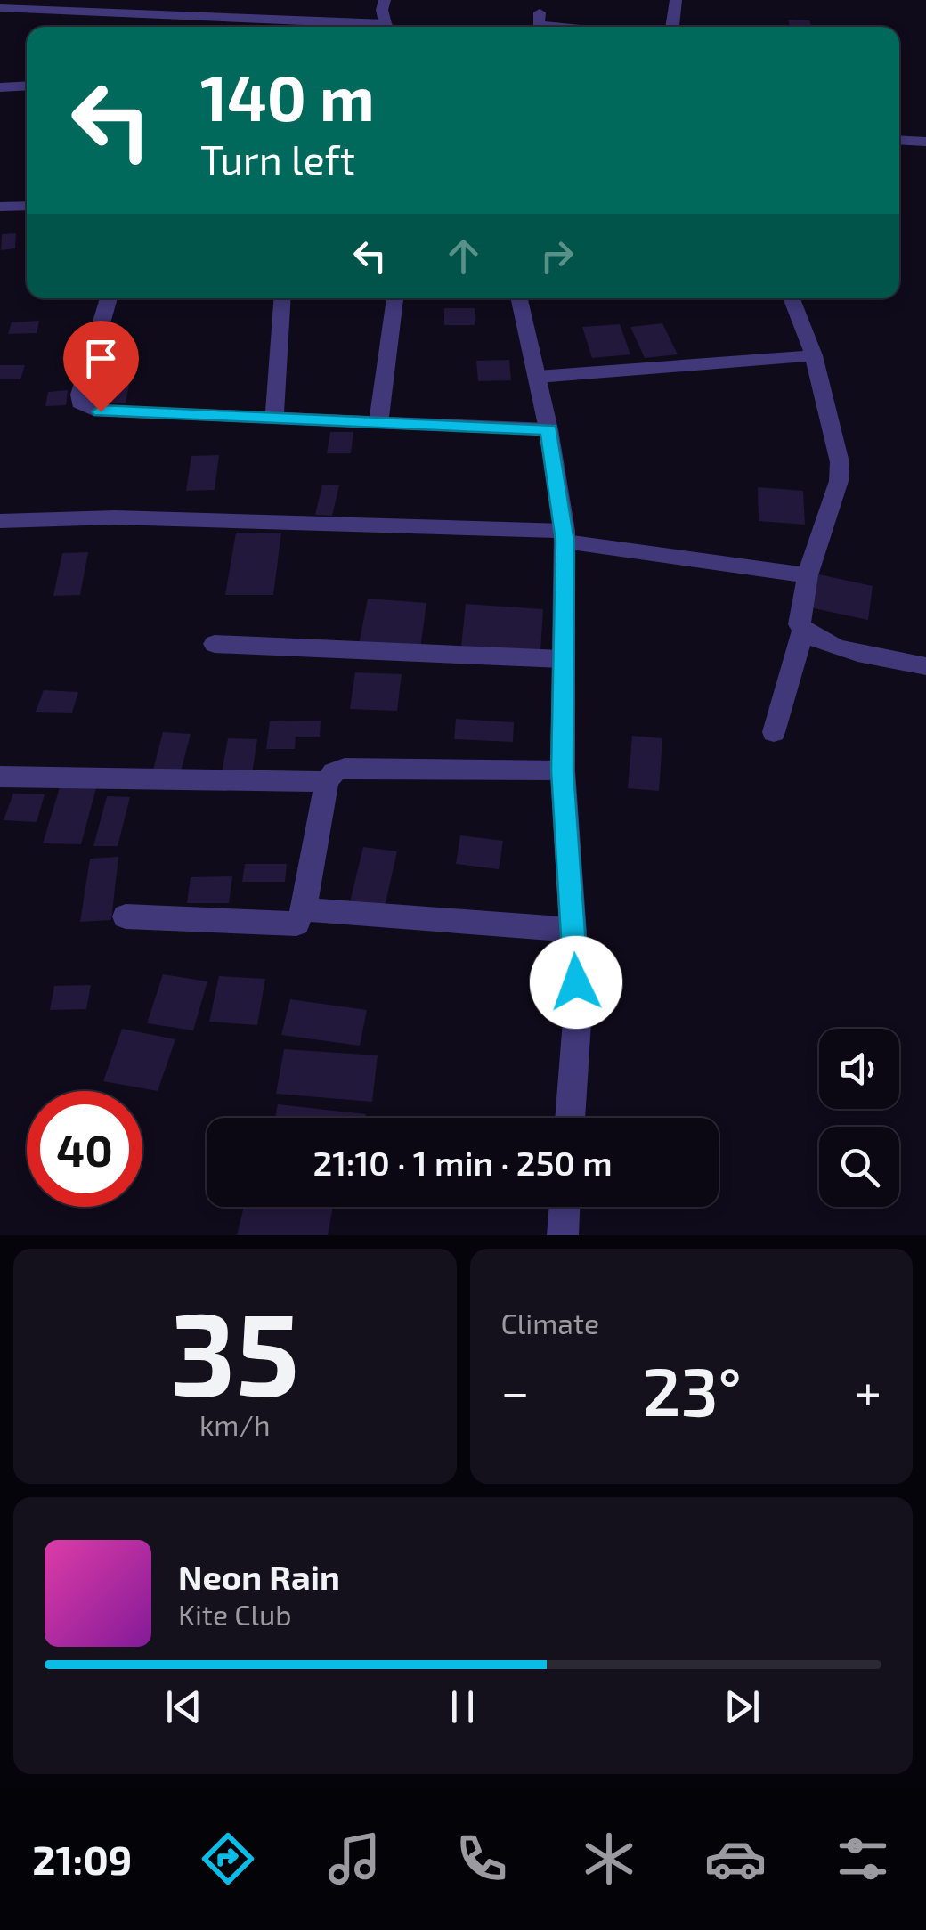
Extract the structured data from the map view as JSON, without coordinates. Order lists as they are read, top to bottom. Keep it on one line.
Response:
{"page":{"turn":["140 m","Turn left"],"limit":"40","trip":"21:10 · 1 min · 250 m","tile":[["35","km/h"],"Climate"],"heat":["−","23°","+"],"song":["Neon Rain","Kite Club"],"tabs":"21:09"}}
